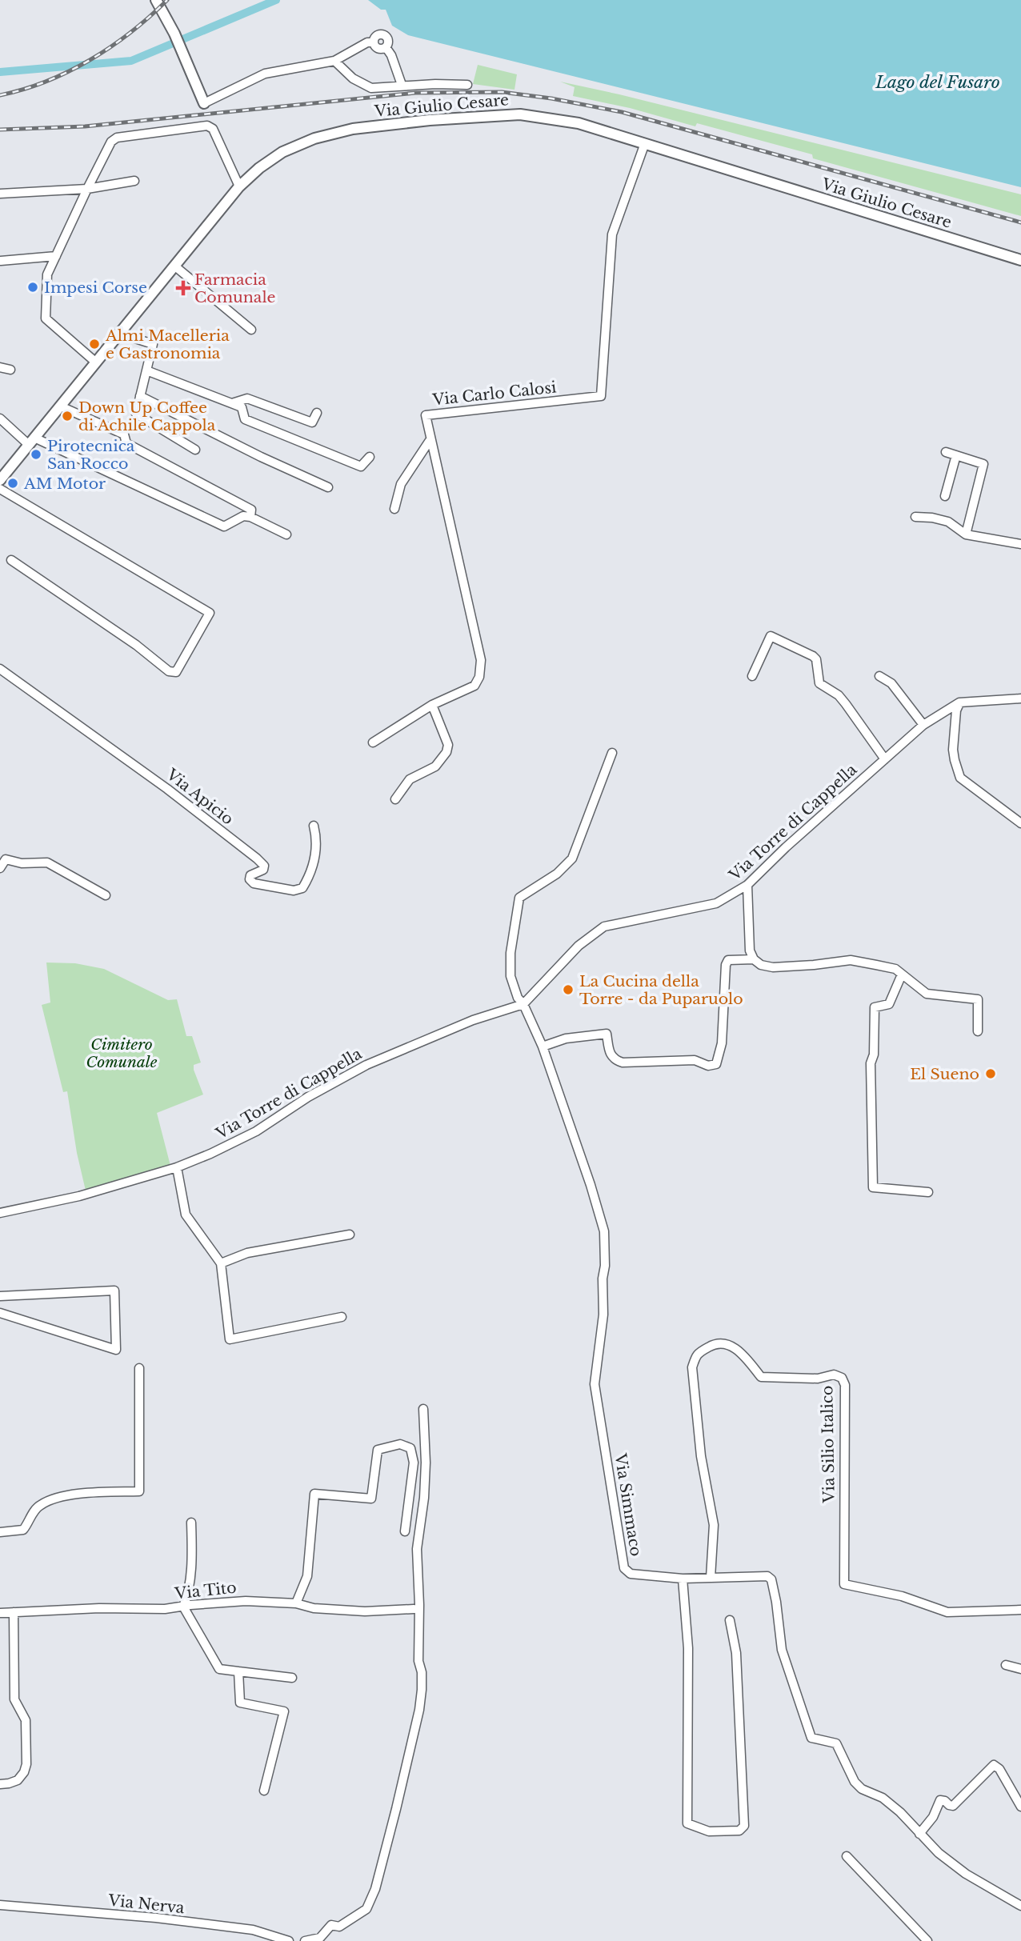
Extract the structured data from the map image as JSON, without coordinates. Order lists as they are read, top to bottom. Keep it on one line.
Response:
{"streets":{"street":["Via Giulio Cesare","Via Carlo Calosi","Via Apicio","Via Torre di Cappella","Via Silio Italico","Via Simmaco","Via Tito","Via Nerva"]},"crossings":[["Via Giulio Cesare","Via Carlo Calosi"],["Via Torre di Cappella","Via Simmaco"],["Via Silio Italico","Via Simmaco"]],"water":["Lago del Fusaro"],"parks":["Cimitero Comunale"],"places":{"other":["Impesi Corse","Almi Macelleria e Gastronomia","Down Up Coffee di Achile Cappola","Pirotecnica San Rocco","AM Motor","La Cucina della Torre - da Puparuolo","El Sueno"],"health":["Farmacia Comunale"]}}
